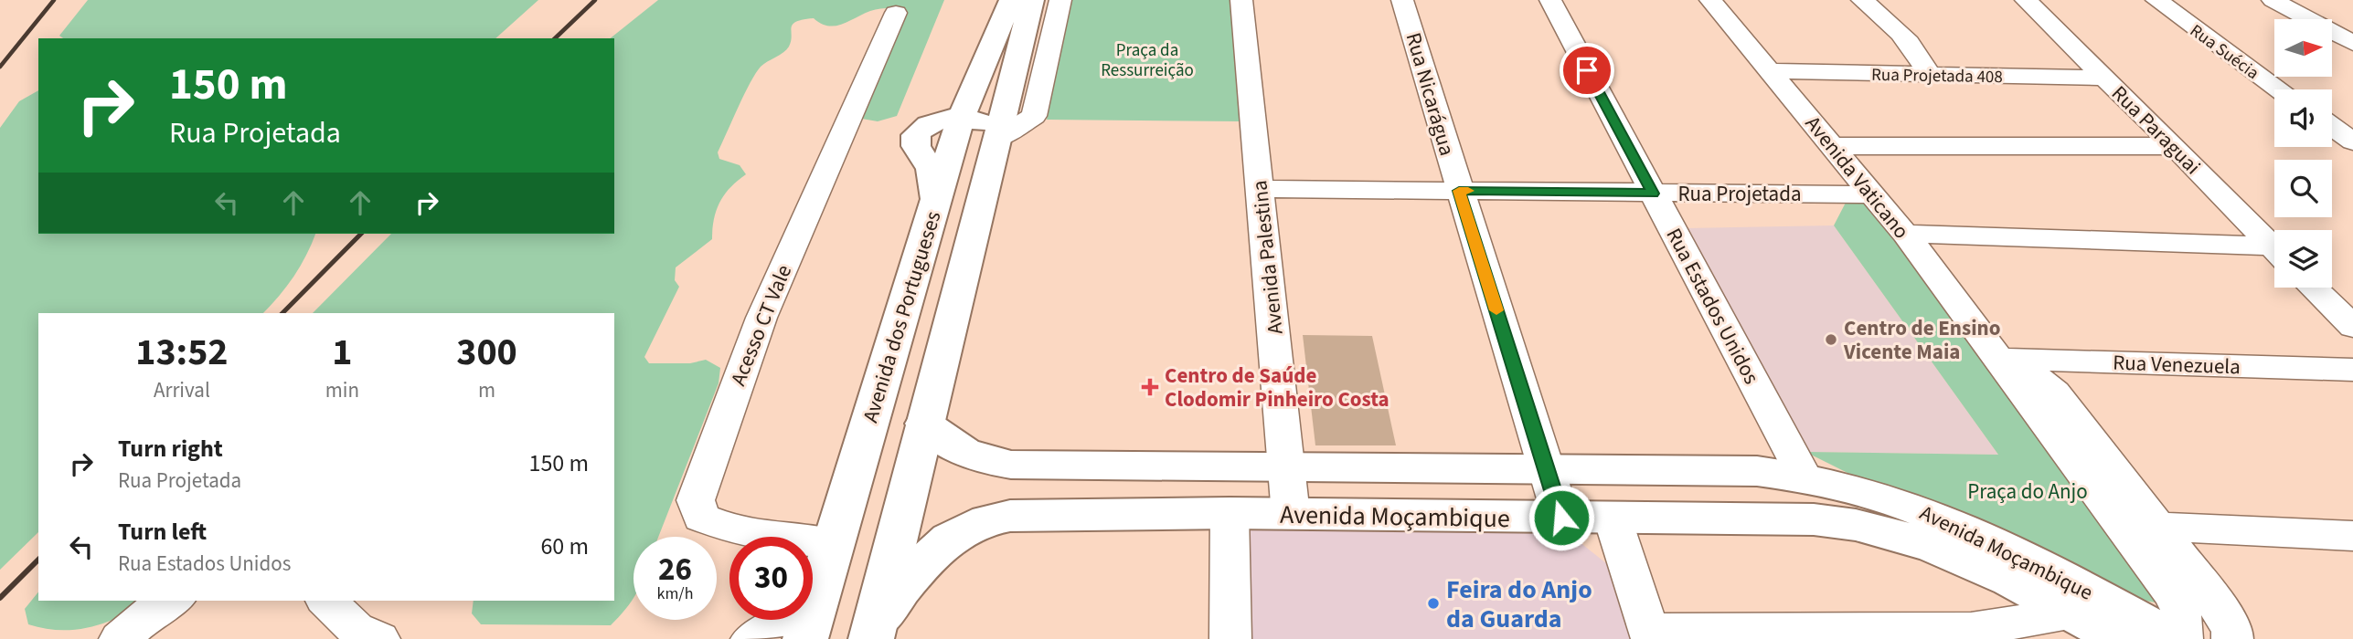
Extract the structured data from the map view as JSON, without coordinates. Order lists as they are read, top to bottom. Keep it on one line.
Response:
{"streets":{"main road":["Avenida dos Portugueses","Avenida Moçambique"],"street":["Rua Suécia","Rua Projetada 408","Rua Nicarágua","Rua Paraguai","Avenida Vaticano","Rua Projetada","Avenida Palestina","Rua Estados Unidos","Acesso CT Vale","Rua Venezuela"]},"crossings":[["Rua Projetada 408","Rua Paraguai"],["Rua Projetada 408","Avenida Vaticano"],["Rua Nicarágua","Rua Projetada"],["Rua Nicarágua","Avenida Moçambique"],["Avenida Vaticano","Rua Projetada"],["Avenida Vaticano","Rua Venezuela"],["Rua Projetada","Avenida Palestina"],["Rua Projetada","Rua Estados Unidos"],["Avenida Palestina","Avenida Moçambique"],["Rua Estados Unidos","Avenida Moçambique"],["Avenida dos Portugueses","Acesso CT Vale"],["Avenida dos Portugueses","Avenida Moçambique"]],"parks":["Praça da Ressurreição","Praça do Anjo"],"places":{"other":["Centro de Ensino Vicente Maia","Feira do Anjo da Guarda"],"health":["Centro de Saúde Clodomir Pinheiro Costa"]},"north":"right","page":{"turn":["150 m","Rua Projetada"],"eta":["13:52","Arrival","1","min","300","m"],"list":[{"name":"Turn right","note":"Rua Projetada","value":"150 m"},{"name":"Turn left","note":"Rua Estados Unidos","value":"60 m"}],"speed":"26 km/h","limit":"30"}}
